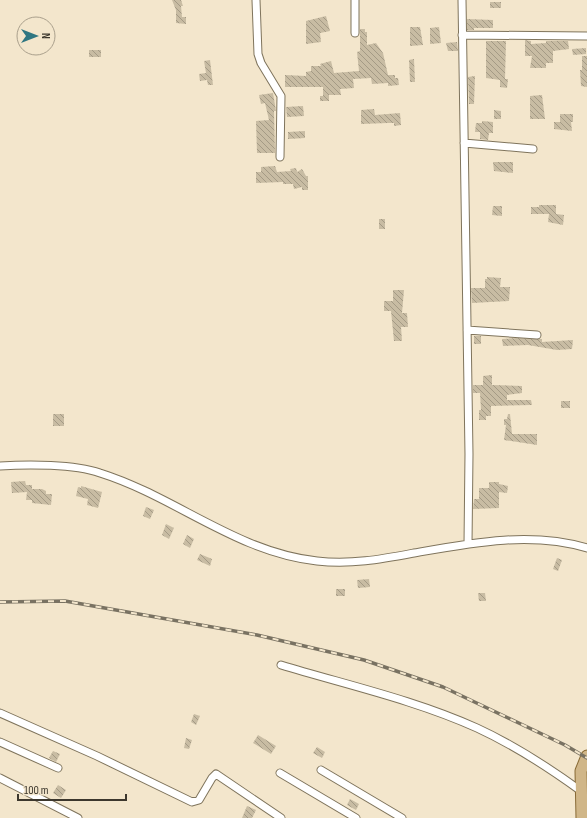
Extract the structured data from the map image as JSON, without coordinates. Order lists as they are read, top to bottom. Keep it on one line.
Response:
{"scale_bar":"100 m","north":"right"}
